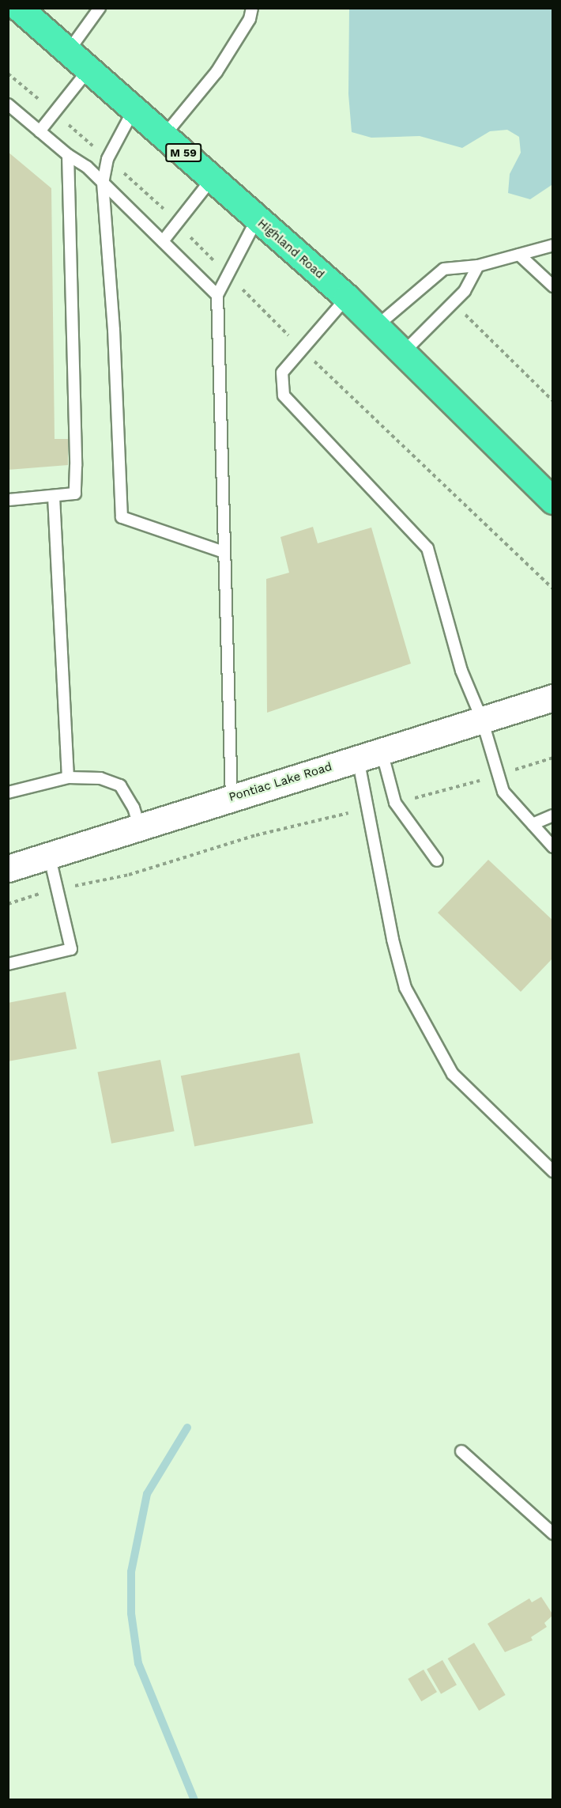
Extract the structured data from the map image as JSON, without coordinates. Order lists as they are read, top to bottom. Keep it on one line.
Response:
{"streets":{"highway":["M 59","Highland Road"],"street":["Pontiac Lake Road"]}}
